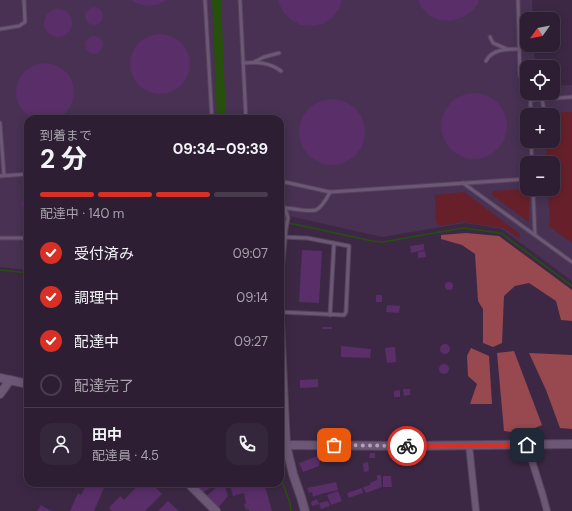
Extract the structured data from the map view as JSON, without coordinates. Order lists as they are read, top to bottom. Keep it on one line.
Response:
{"north":"bottom left","page":{"map_buttons":["+","−"],"heading":["2 分","到着まで","09:34–09:39"],"panel":["田中","配達員 · 4.5"],"bar":"配達中 · 140 m","list":[["受付済み","09:07"],["調理中","09:14"],["配達中","09:27"],"配達完了"]}}
